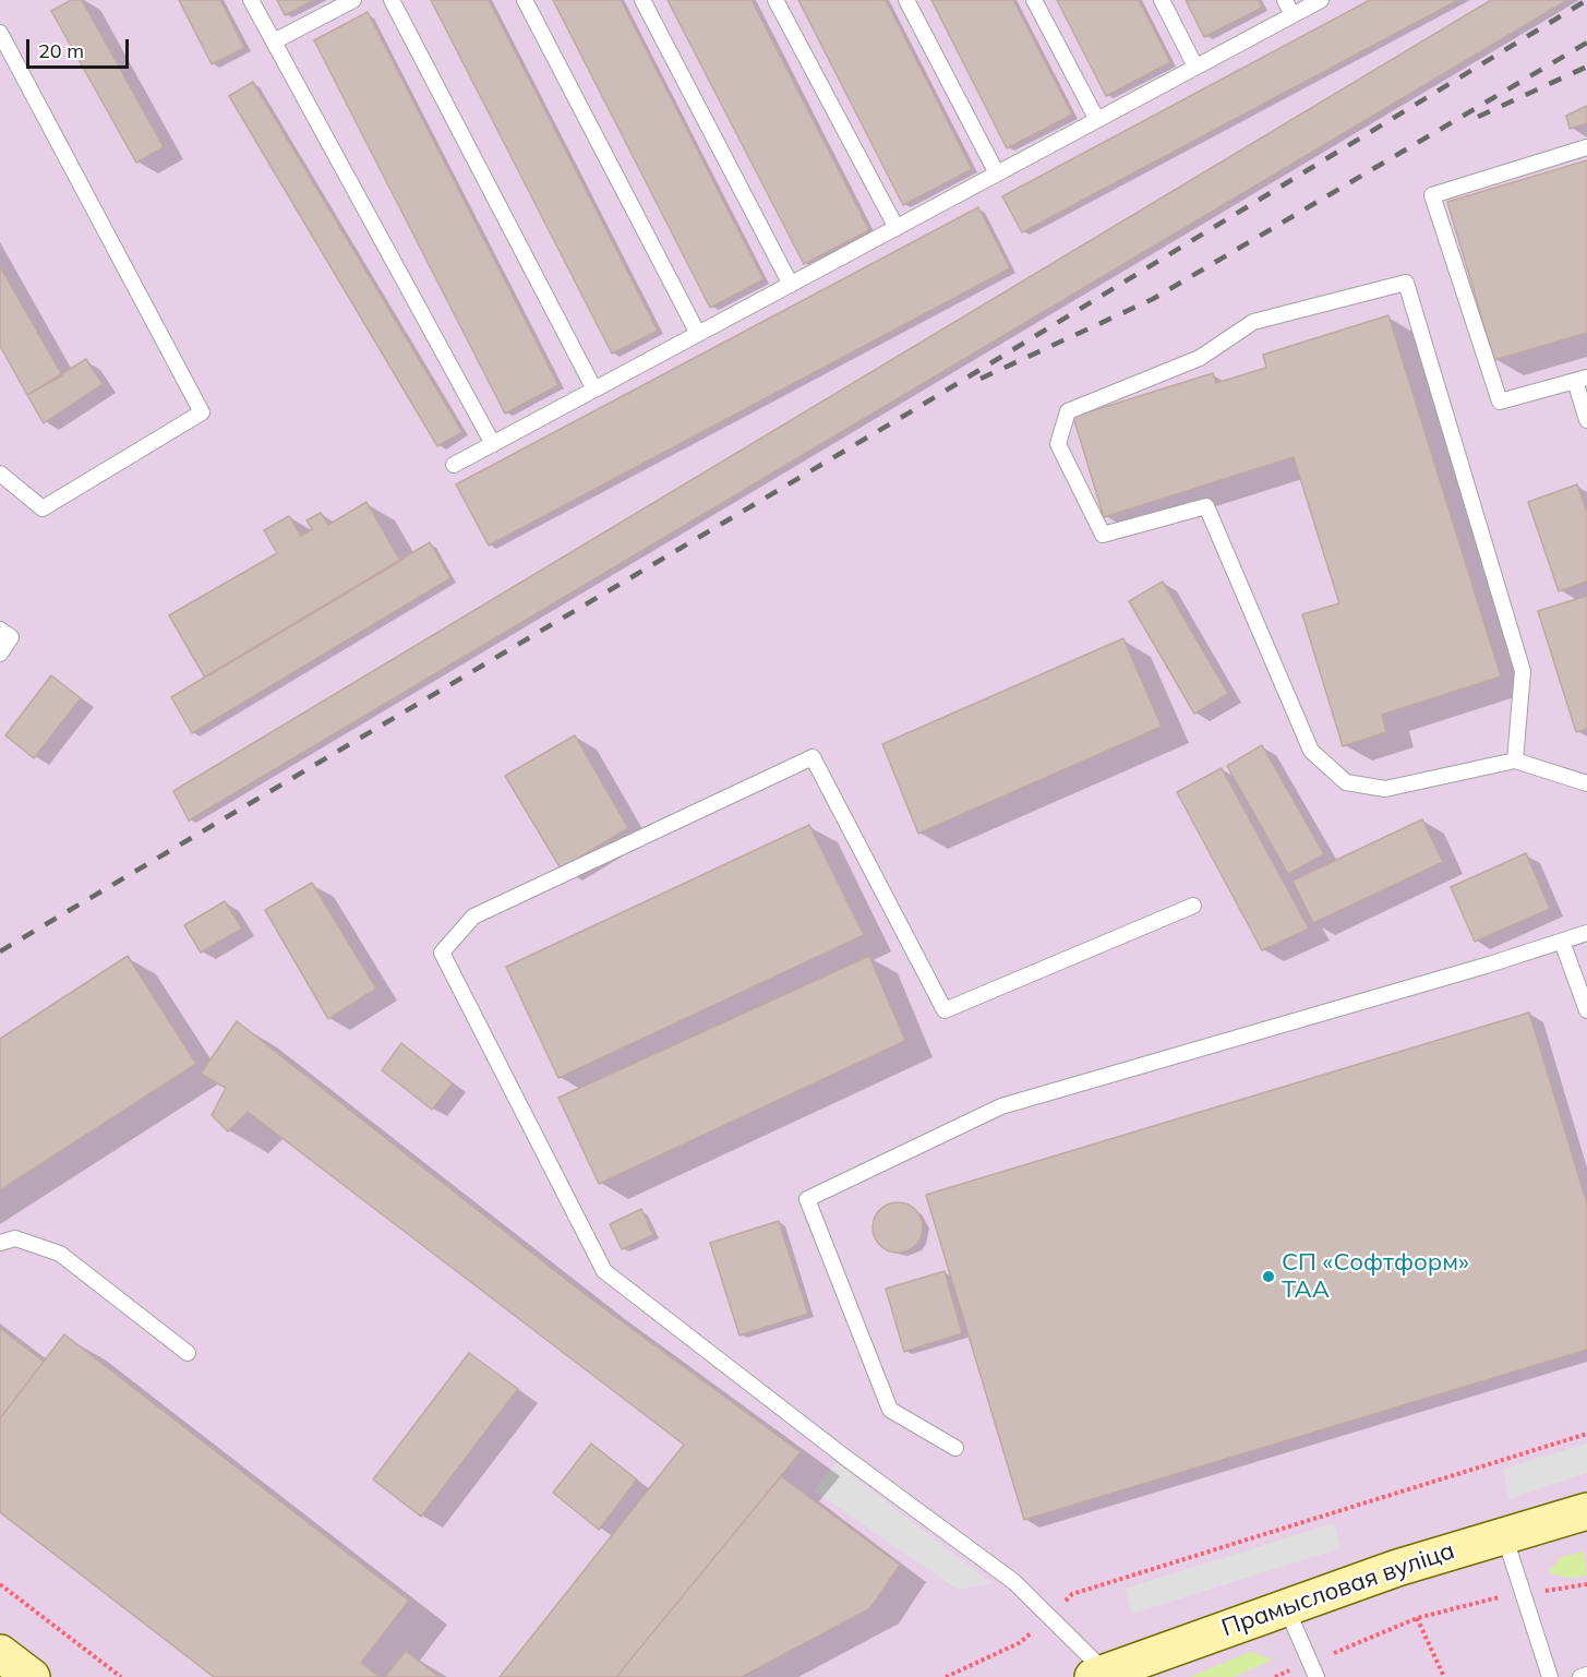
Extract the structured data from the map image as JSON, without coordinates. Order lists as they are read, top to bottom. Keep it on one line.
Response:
{"streets":{"main road":["Прамысловая вуліца"]},"places":["СП «Софтформ» ТАА"],"scale_bar":"20 m"}
